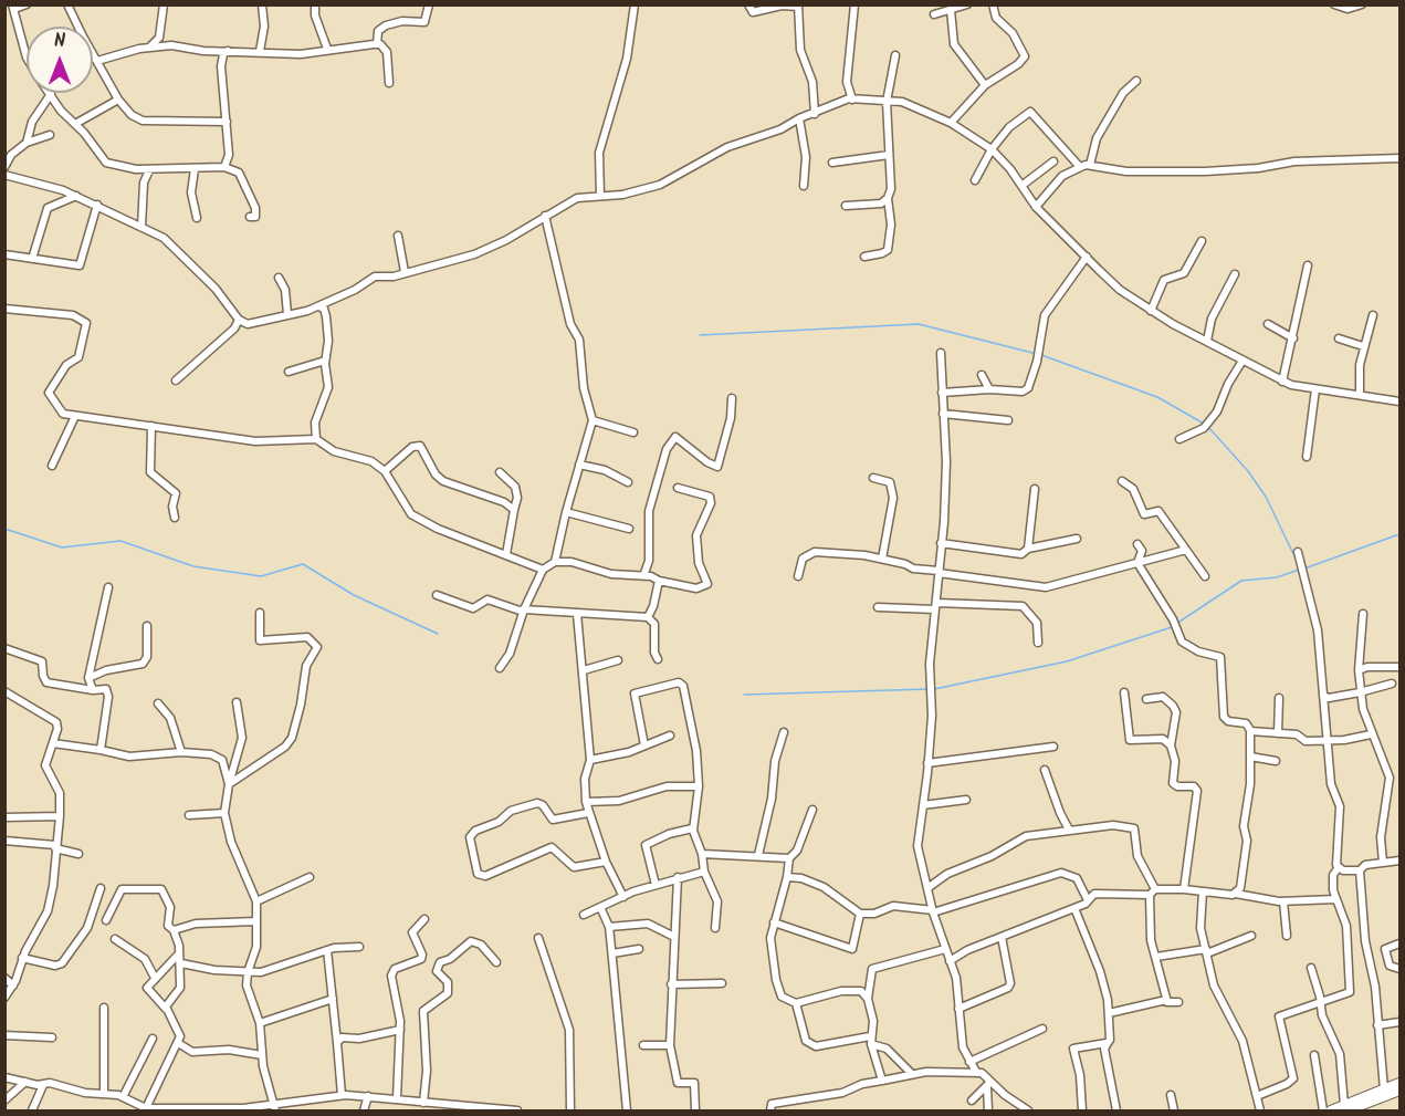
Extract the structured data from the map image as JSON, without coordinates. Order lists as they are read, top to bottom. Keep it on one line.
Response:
{"north":"top"}
